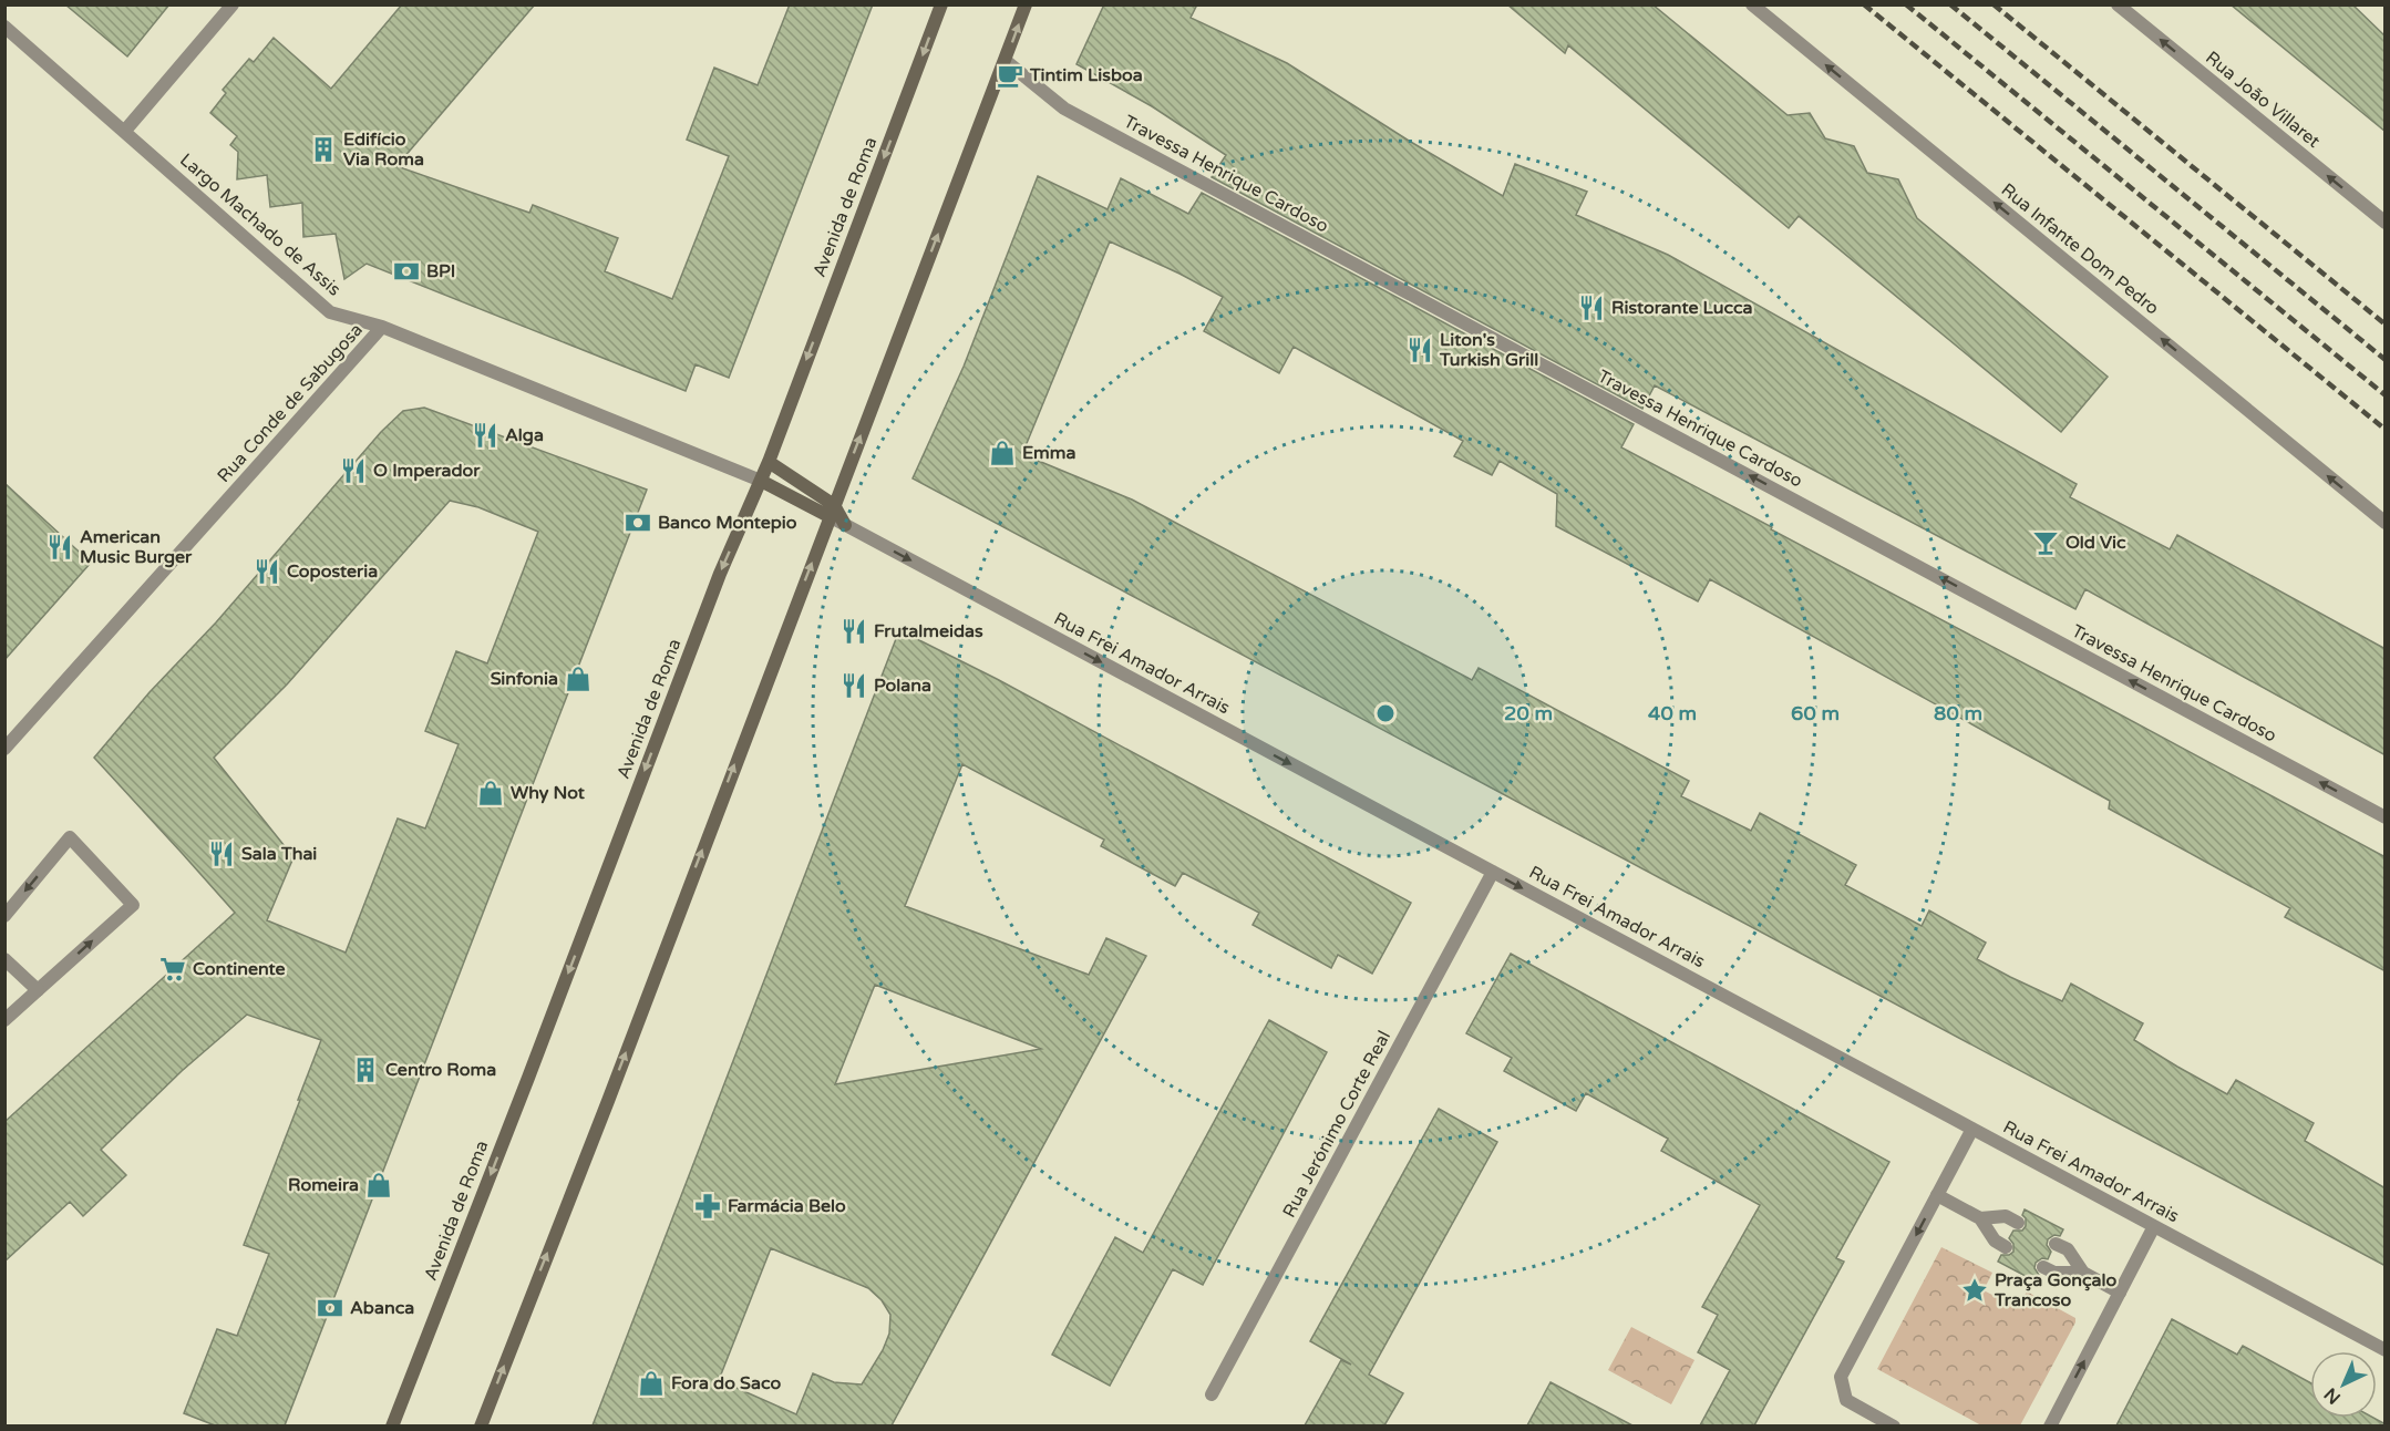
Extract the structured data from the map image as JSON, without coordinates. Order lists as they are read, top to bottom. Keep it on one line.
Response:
{"streets":{"main road":["Avenida de Roma"],"street":["Rua João Villaret","Travessa Henrique Cardoso","Largo Machado de Assis","Rua Infante Dom Pedro","Rua Conde de Sabugosa","Rua Frei Amador Arrais","Rua Jerónimo Corte Real"]},"crossings":[["Avenida de Roma","Rua Conde de Sabugosa"],["Largo Machado de Assis","Rua Conde de Sabugosa"],["Rua Frei Amador Arrais","Rua Jerónimo Corte Real"]],"one_way":["Rua João Villaret","Travessa Henrique Cardoso","Rua Infante Dom Pedro","Rua Frei Amador Arrais"],"places":{"cafe":["Tintim Lisboa"],"building":["Edifício Via Roma","Centro Roma"],"bank":["BPI","Banco Montepio","Abanca"],"restaurant":["Ristorante Lucca","Liton's Turkish Grill","Alga","O Imperador","American Music Burger","Coposteria","Frutalmeidas","Polana","Sala Thai"],"shop":["Emma","Sinfonia","Why Not","Romeira","Fora do Saco"],"bar":["Old Vic"],"supermarket":["Continente"],"pharmacy":["Farmácia Belo"],"place":["Praça Gonçalo Trancoso"]},"north":"bottom left","rings":["20 m","40 m","60 m","80 m"]}
